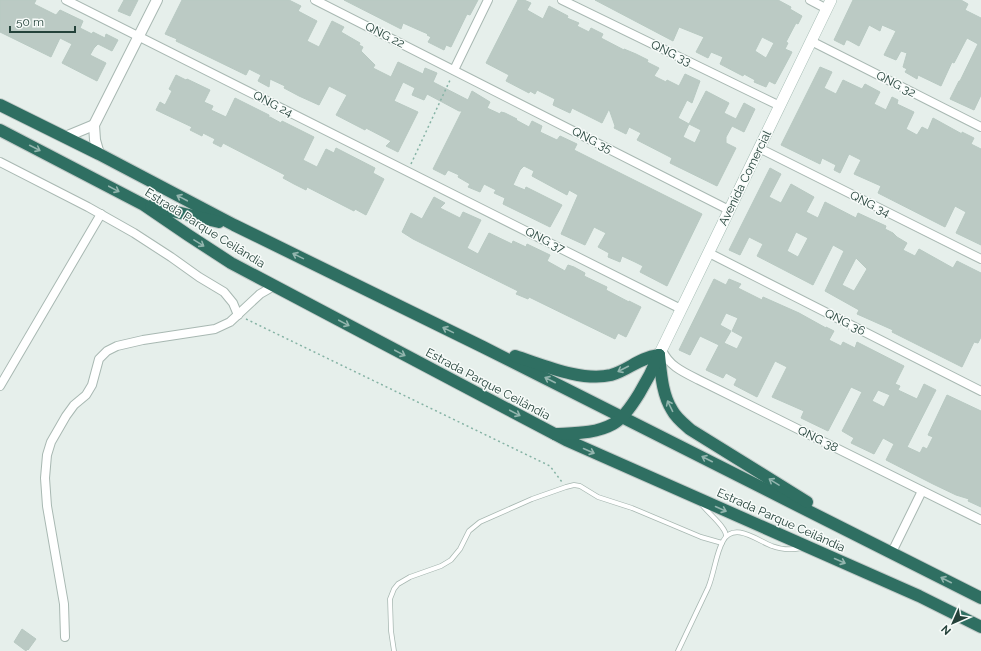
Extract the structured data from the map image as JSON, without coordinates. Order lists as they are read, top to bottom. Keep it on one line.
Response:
{"streets":{"highway":["Estrada Parque Ceilândia"],"main road":["Avenida Comercial"],"street":["QNG 22","QNG 33","QNG 32","QNG 24","QNG 35","QNG 34","QNG 37","QNG 36","QNG 38"]},"crossings":[["QNG 22","QNG 35"],["QNG 33","Avenida Comercial"],["QNG 32","Avenida Comercial"],["QNG 24","QNG 37"],["QNG 35","Avenida Comercial"],["Avenida Comercial","QNG 34"],["Avenida Comercial","QNG 37"],["Avenida Comercial","QNG 36"],["Avenida Comercial","QNG 38"]],"scale_bar":"50 m","north":"bottom left"}
